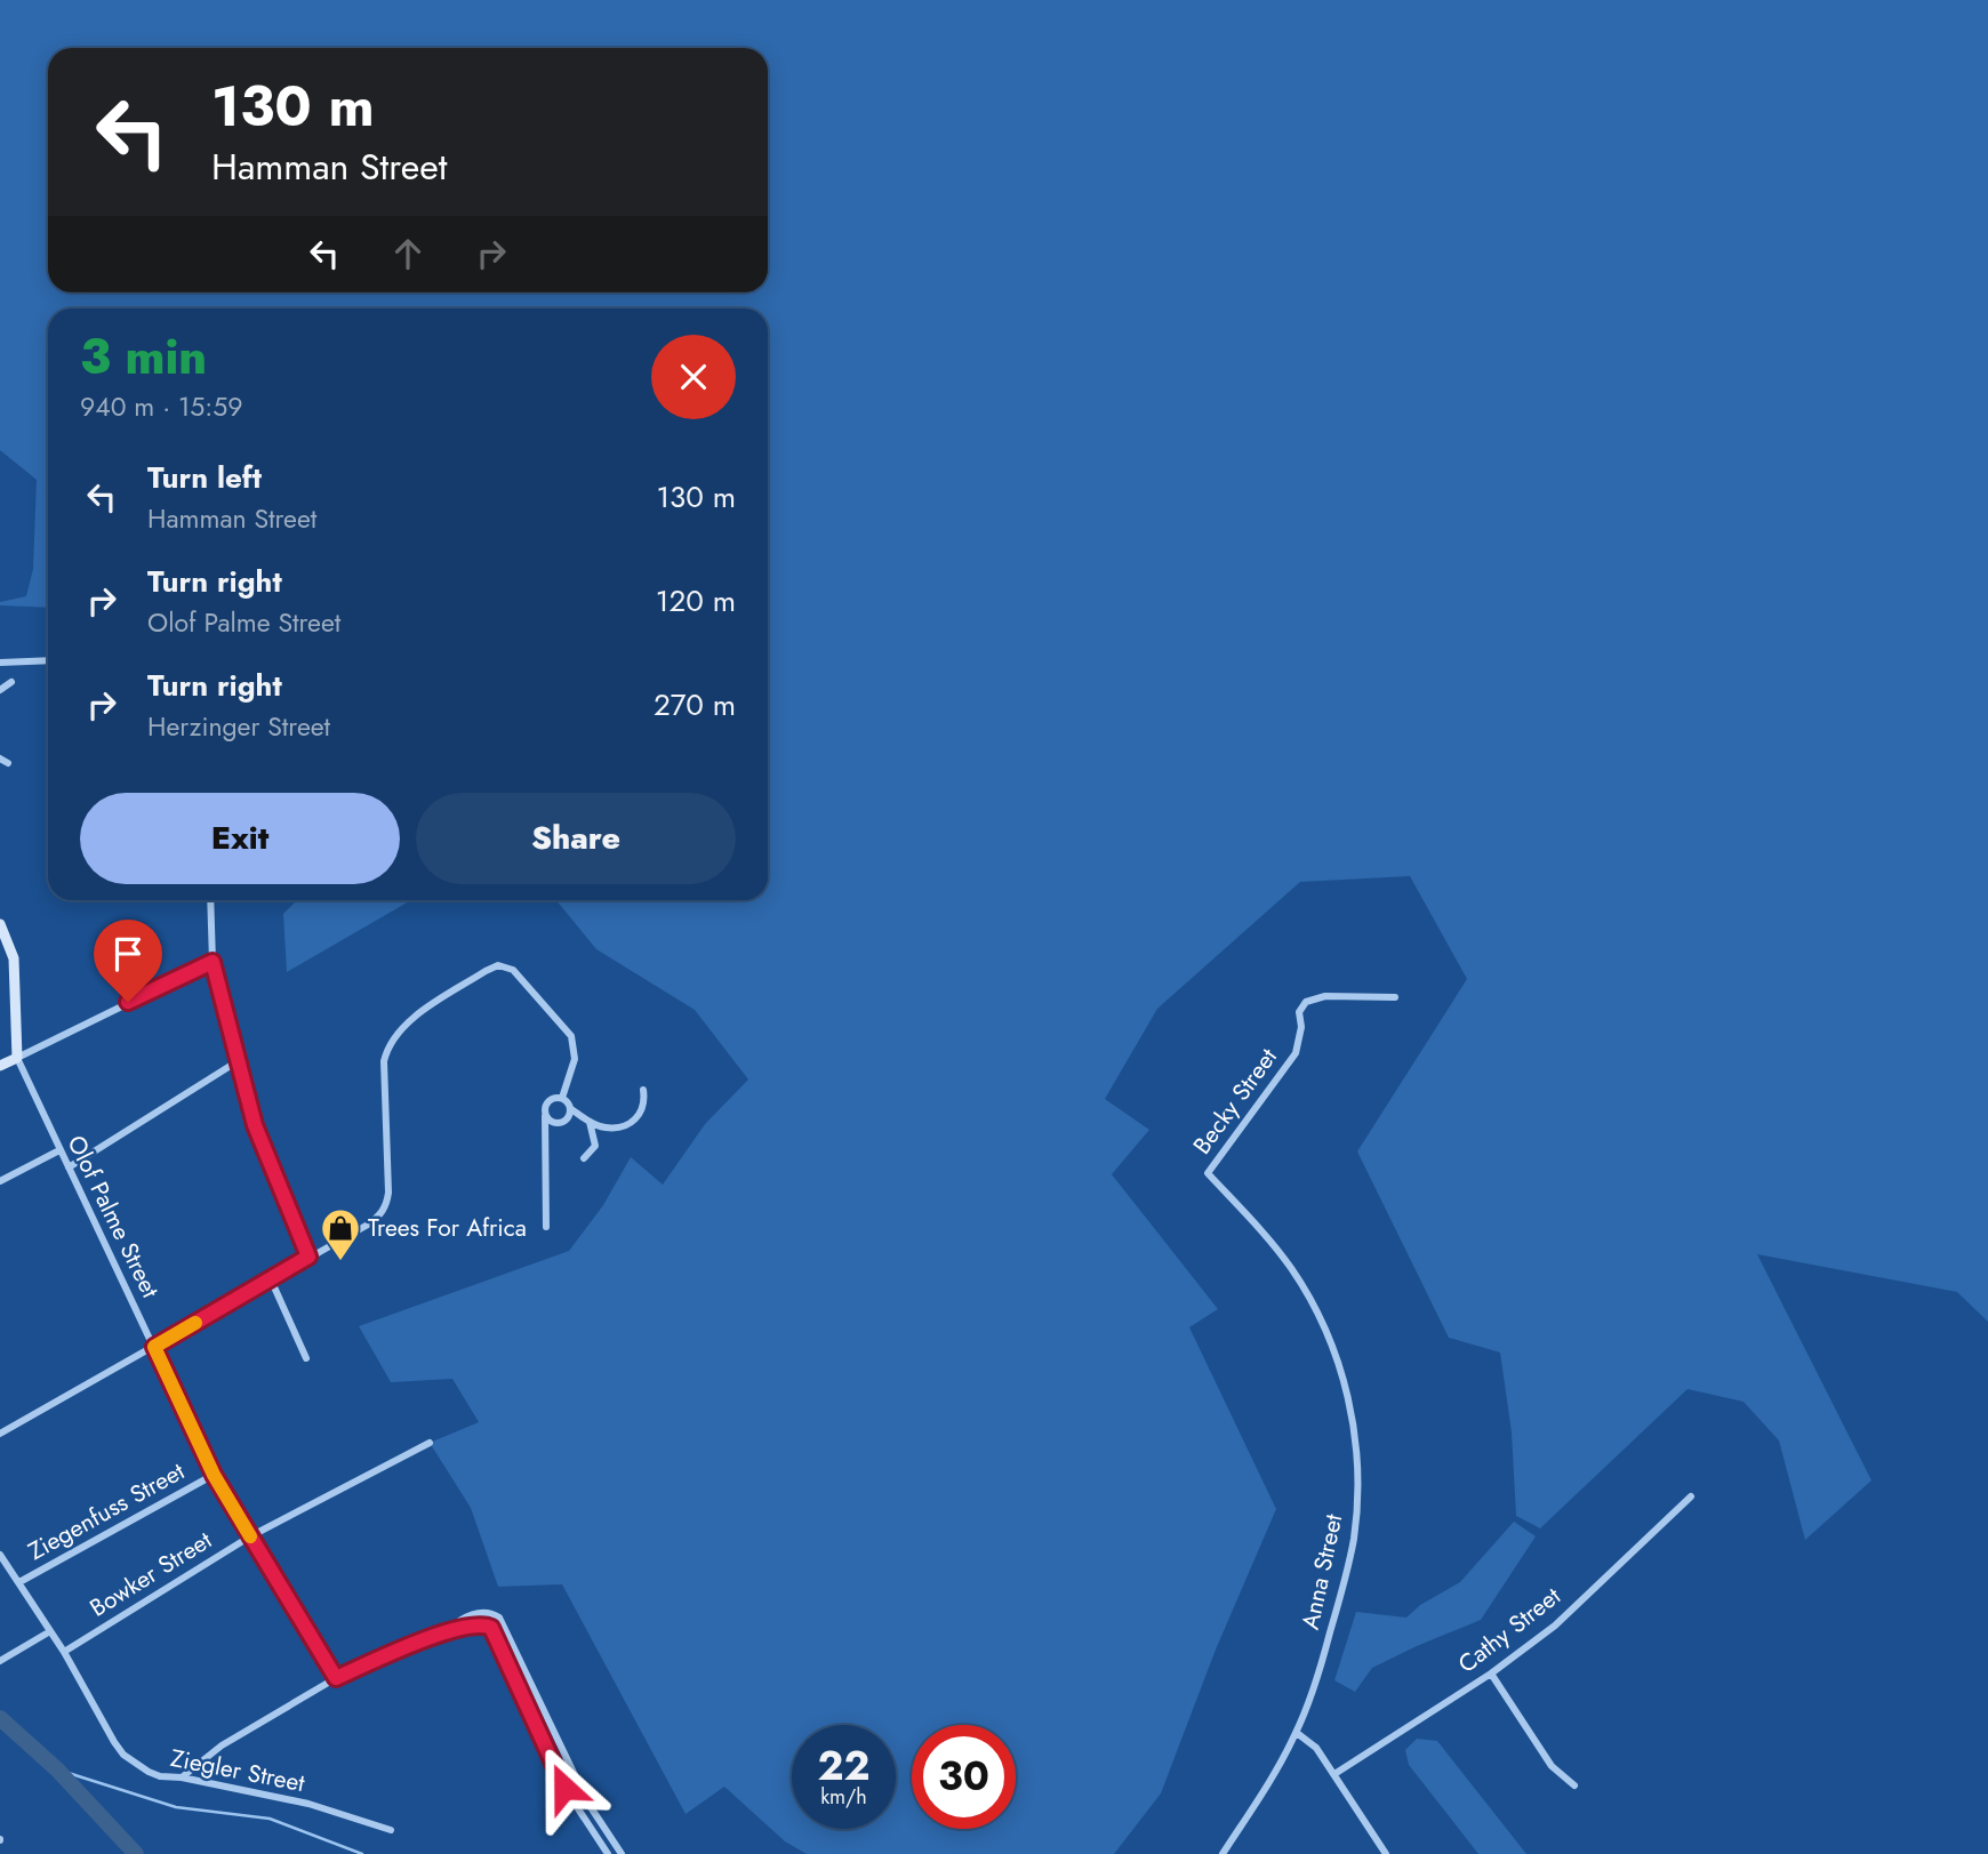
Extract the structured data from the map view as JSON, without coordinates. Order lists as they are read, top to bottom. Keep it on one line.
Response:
{"streets":{"street":["Becky Street","Olof Palme Street","Ziegenfuss Street","Anna Street","Bowker Street","Cathy Street","Ziegler Street"]},"crossings":[["Becky Street","Anna Street"],["Olof Palme Street","Ziegenfuss Street"],["Olof Palme Street","Bowker Street"],["Ziegenfuss Street","Ziegler Street"],["Bowker Street","Ziegler Street"]],"places":{"shop":["Trees For Africa"]},"page":{"turn":["130 m","Hamman Street"],"heading":["3 min","940 m · 15:59"],"list":[{"name":"Turn left","note":"Hamman Street","value":"130 m"},{"name":"Turn right","note":"Olof Palme Street","value":"120 m"},{"name":"Turn right","note":"Herzinger Street","value":"270 m"}],"buttons":["Exit","Share"],"speed":"22 km/h","limit":"30"}}
